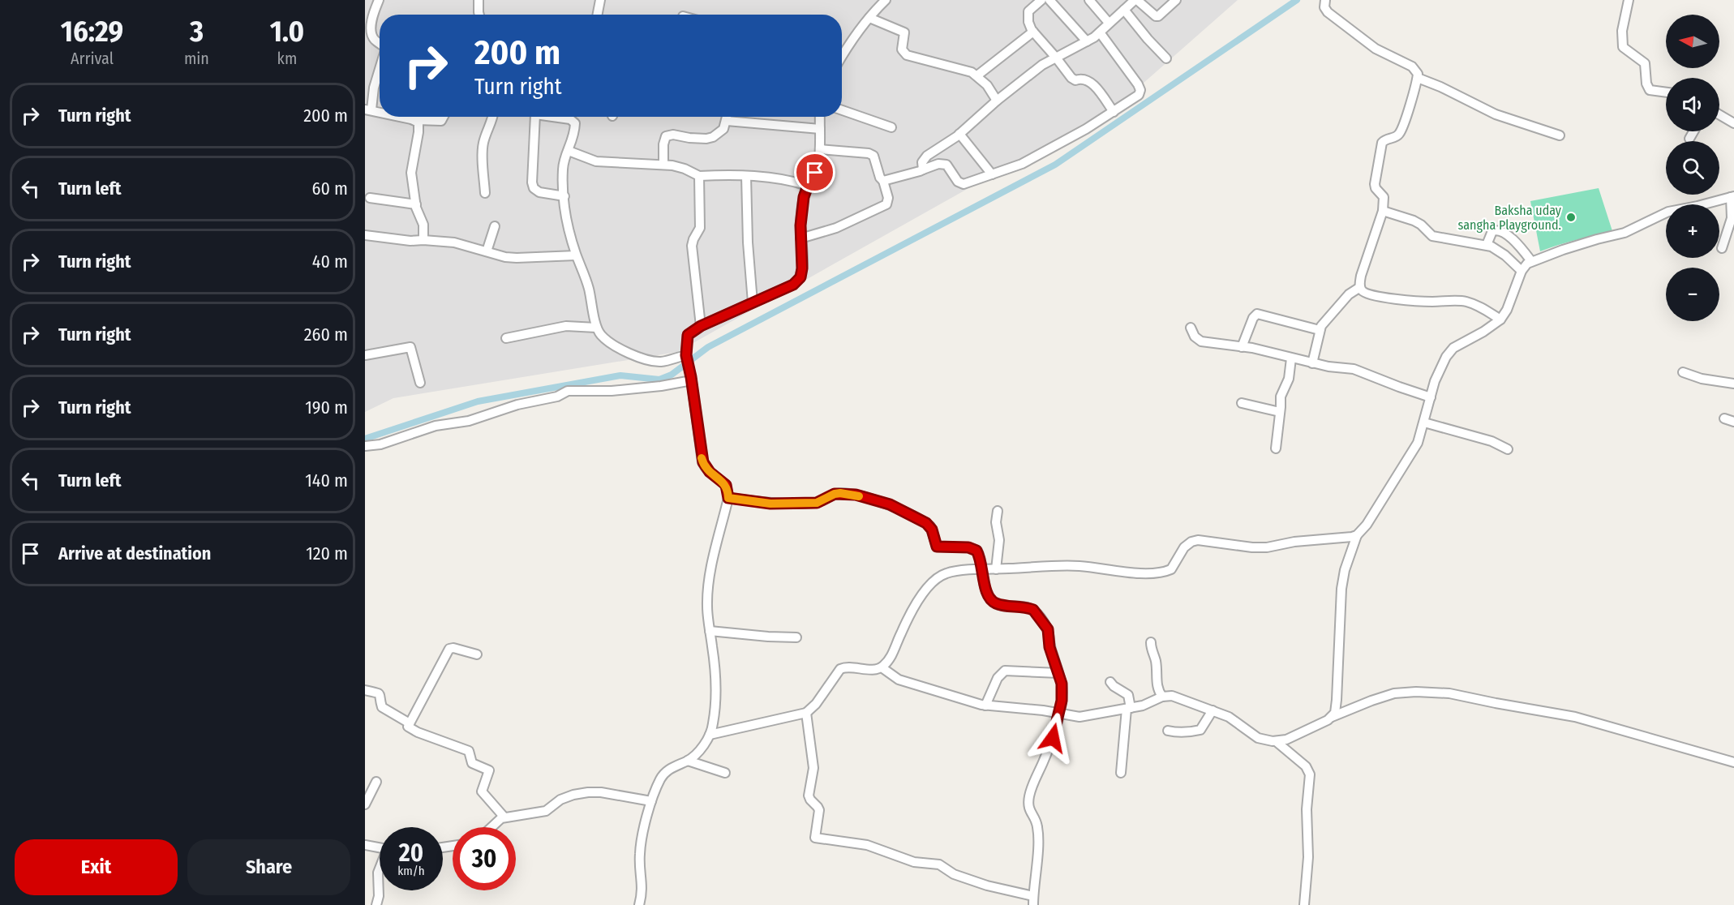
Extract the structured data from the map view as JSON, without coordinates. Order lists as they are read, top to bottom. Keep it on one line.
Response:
{"places":["Baksha uday sangha Playground."],"north":"left","page":{"eta":["16:29","Arrival","3","min","1.0","km"],"map_buttons":["+","−"],"turn":["200 m","Turn right"],"list":[{"name":"Turn right","value":"200 m"},{"name":"Turn left","value":"60 m"},{"name":"Turn right","value":"40 m"},{"name":"Turn right","value":"260 m"},{"name":"Turn right","value":"190 m"},{"name":"Turn left","value":"140 m"},{"name":"Arrive at destination","value":"120 m"}],"speed":"20 km/h","limit":"30","buttons":["Exit","Share"]}}
